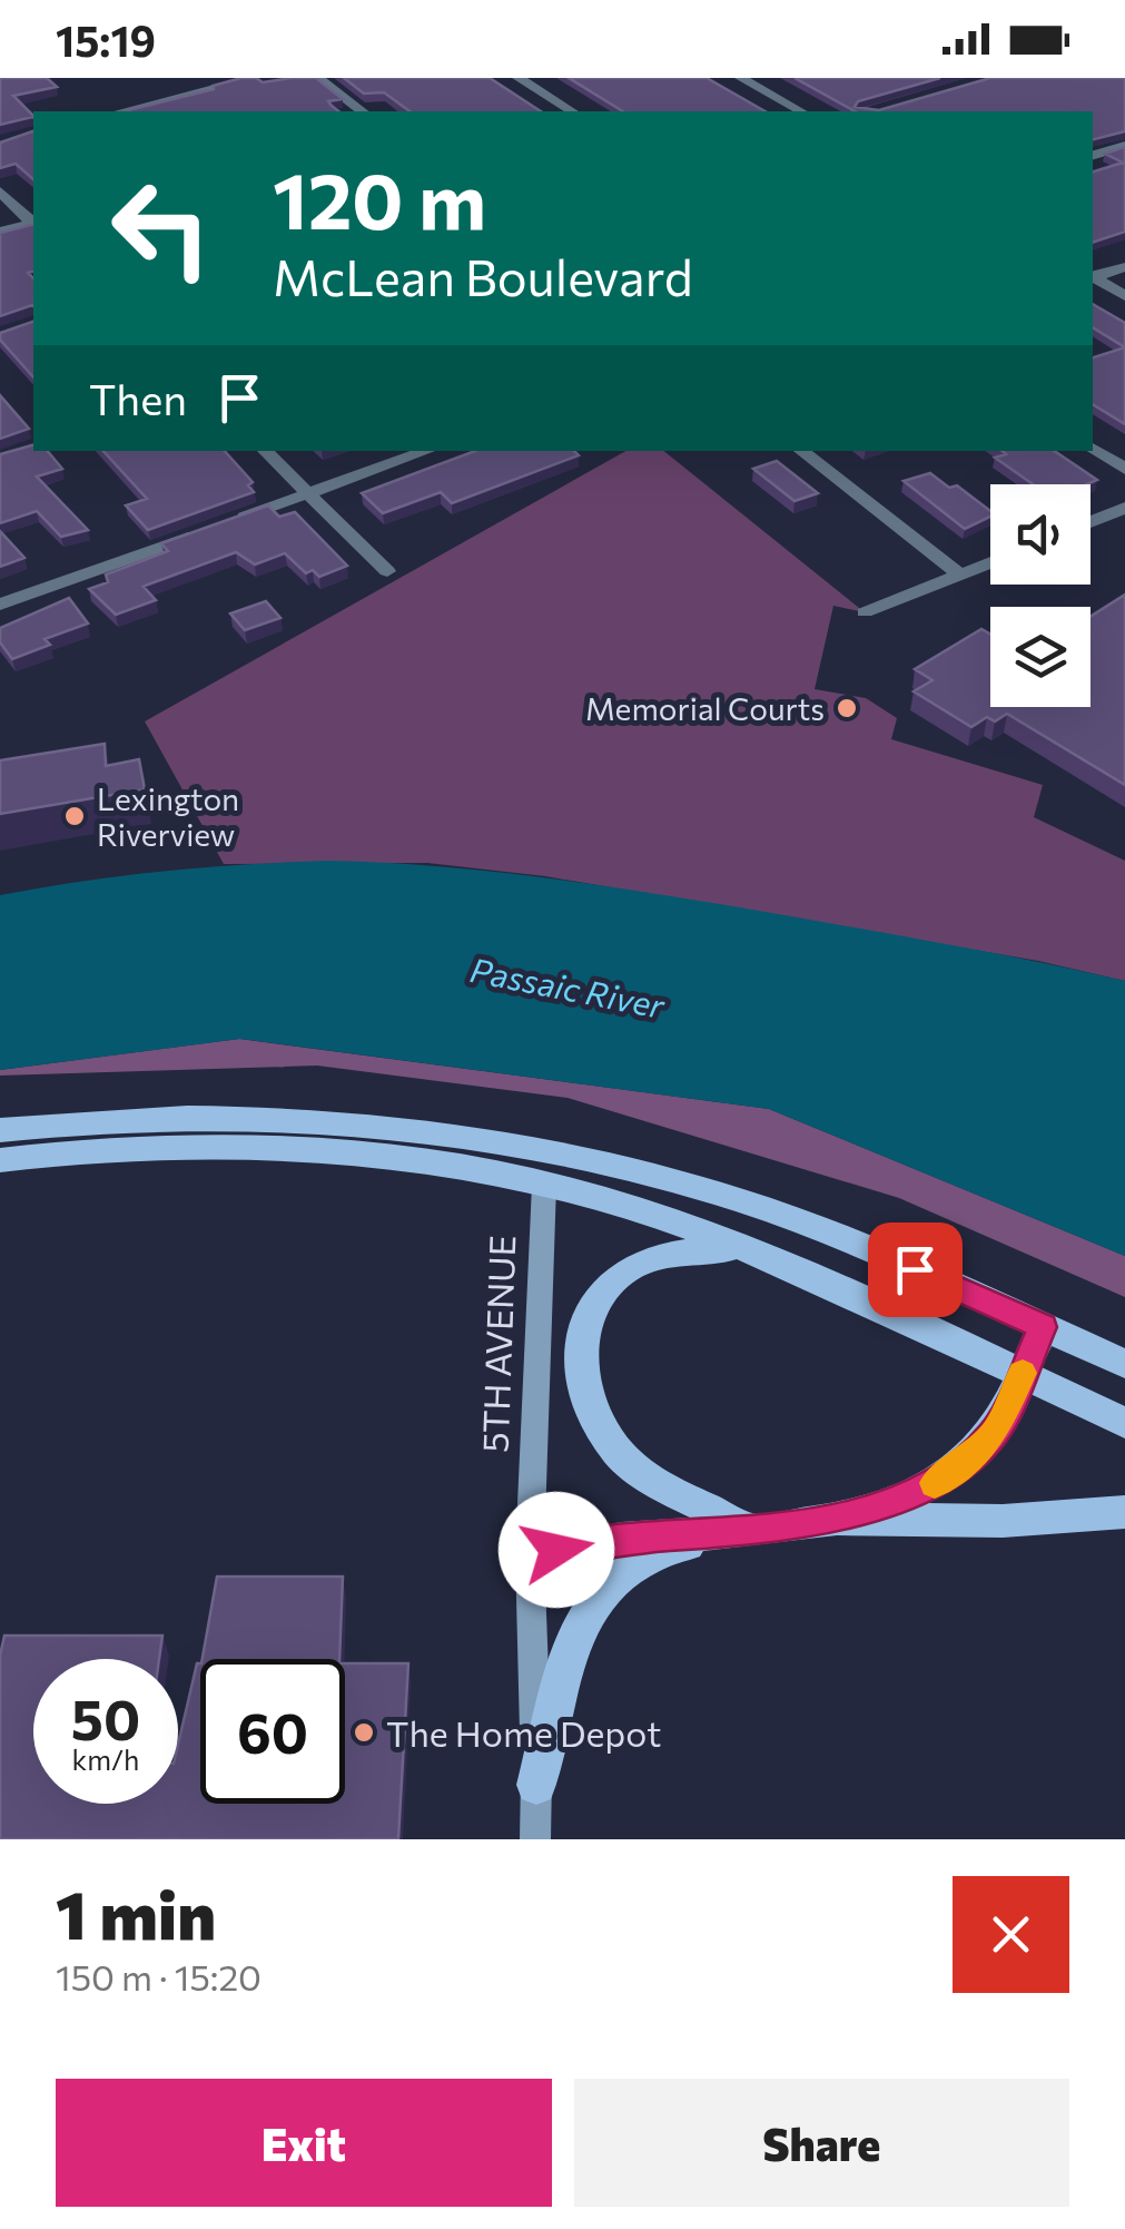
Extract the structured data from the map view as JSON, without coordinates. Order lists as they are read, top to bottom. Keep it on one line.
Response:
{"streets":{"main road":["5TH AVENUE"]},"water":["Passaic River"],"places":["Memorial Courts","Lexington Riverview","The Home Depot"],"page":{"status":"15:19","turn":["120 m","McLean Boulevard"],"then":"Then","speed":"50 km/h","limit":"60","heading":["1 min","150 m · 15:20"],"buttons":["Exit","Share"]}}
